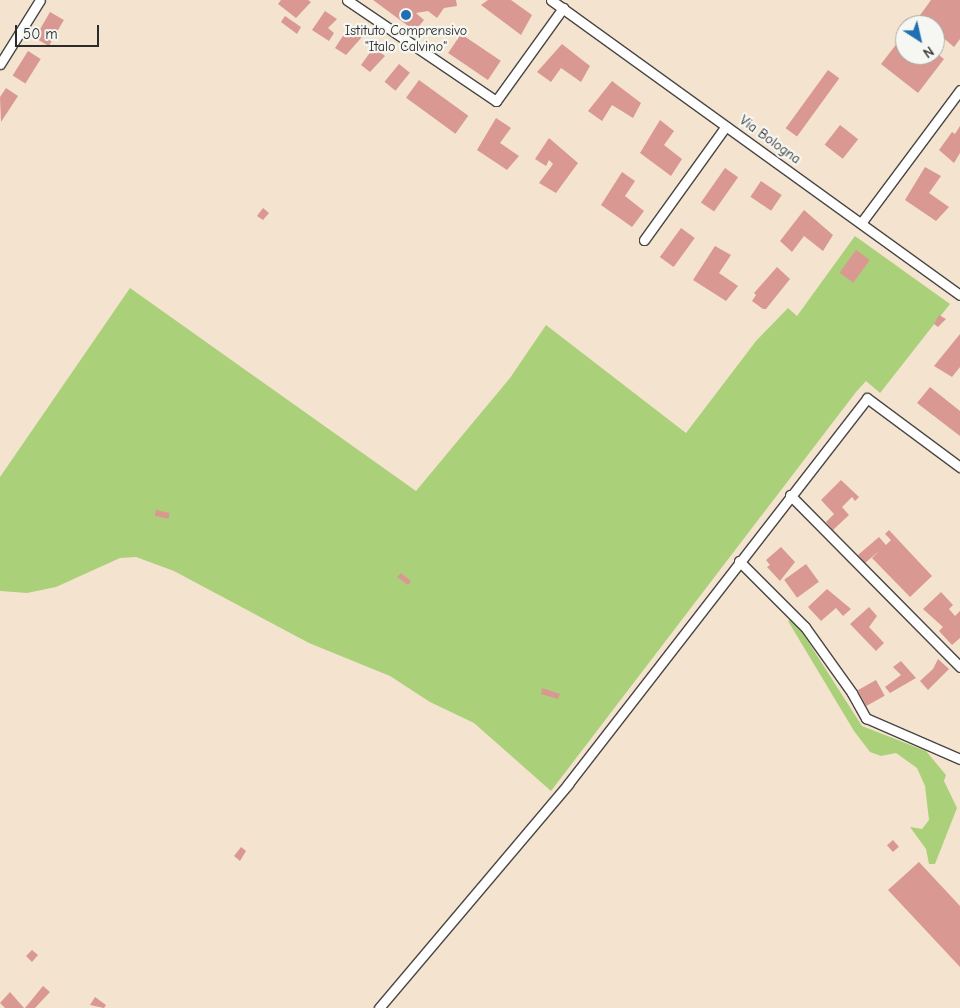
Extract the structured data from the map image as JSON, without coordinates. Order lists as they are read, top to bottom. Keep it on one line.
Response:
{"streets":{"street":["Via Bologna"]},"places":["Istituto Comprensivo \"Italo Calvino\""],"scale_bar":"50 m","north":"bottom right"}
